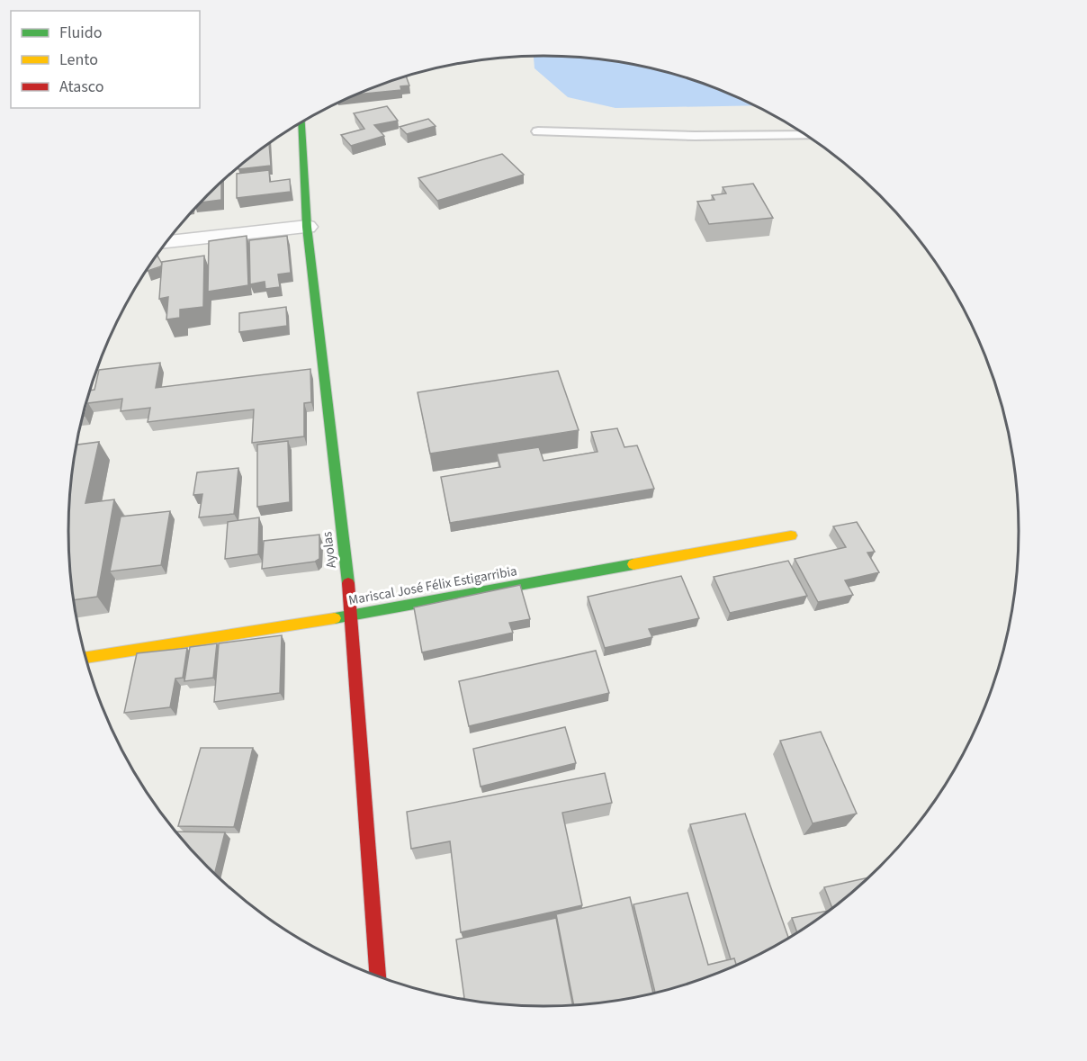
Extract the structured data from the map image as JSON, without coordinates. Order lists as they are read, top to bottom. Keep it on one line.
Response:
{"streets":{"street":["Ayolas","Mariscal José Félix Estigarribia"]},"crossings":[["Ayolas","Mariscal José Félix Estigarribia"]],"legend":["Fluido","Lento","Atasco"]}
